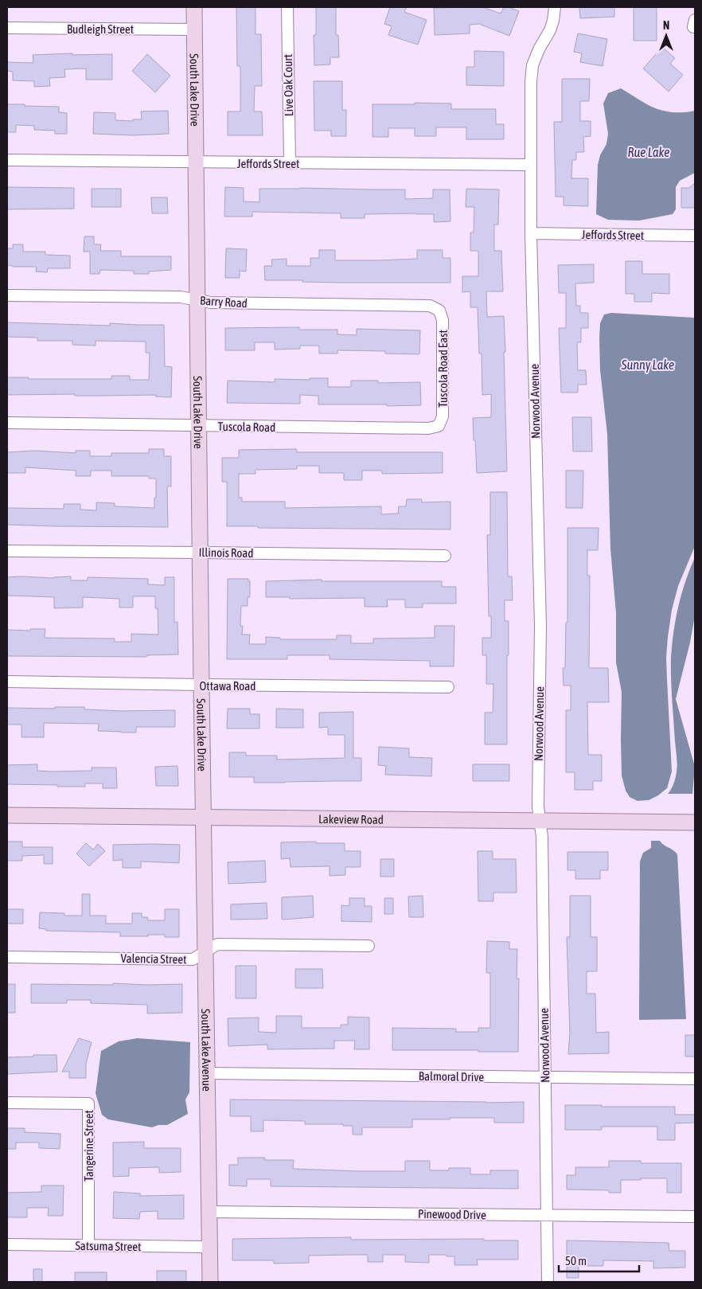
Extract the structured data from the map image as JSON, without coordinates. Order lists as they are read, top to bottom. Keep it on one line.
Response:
{"streets":{"street":["Budleigh Street","Live Oak Court","South Lake Drive","Jeffords Street","Barry Road","Tuscola Road East","Norwood Avenue","Tuscola Road","Illinois Road","Ottawa Road","Lakeview Road","Valencia Street","South Lake Avenue","Balmoral Drive","Tangerine Street","Pinewood Drive","Satsuma Street"]},"crossings":[["Budleigh Street","South Lake Drive"],["Live Oak Court","Jeffords Street"],["South Lake Drive","Jeffords Street"],["South Lake Drive","Barry Road"],["South Lake Drive","Tuscola Road"],["South Lake Drive","Illinois Road"],["South Lake Drive","Ottawa Road"],["South Lake Drive","Lakeview Road"],["South Lake Drive","South Lake Avenue"],["Jeffords Street","Norwood Avenue"],["Barry Road","Tuscola Road East"],["Tuscola Road East","Tuscola Road"],["Norwood Avenue","Lakeview Road"],["Norwood Avenue","Balmoral Drive"],["Norwood Avenue","Pinewood Drive"],["Lakeview Road","South Lake Avenue"],["Valencia Street","South Lake Avenue"],["South Lake Avenue","Balmoral Drive"],["South Lake Avenue","Pinewood Drive"],["South Lake Avenue","Satsuma Street"],["Tangerine Street","Satsuma Street"]],"water":["Rue Lake","Sunny Lake"],"scale_bar":"50 m","north":"top"}
